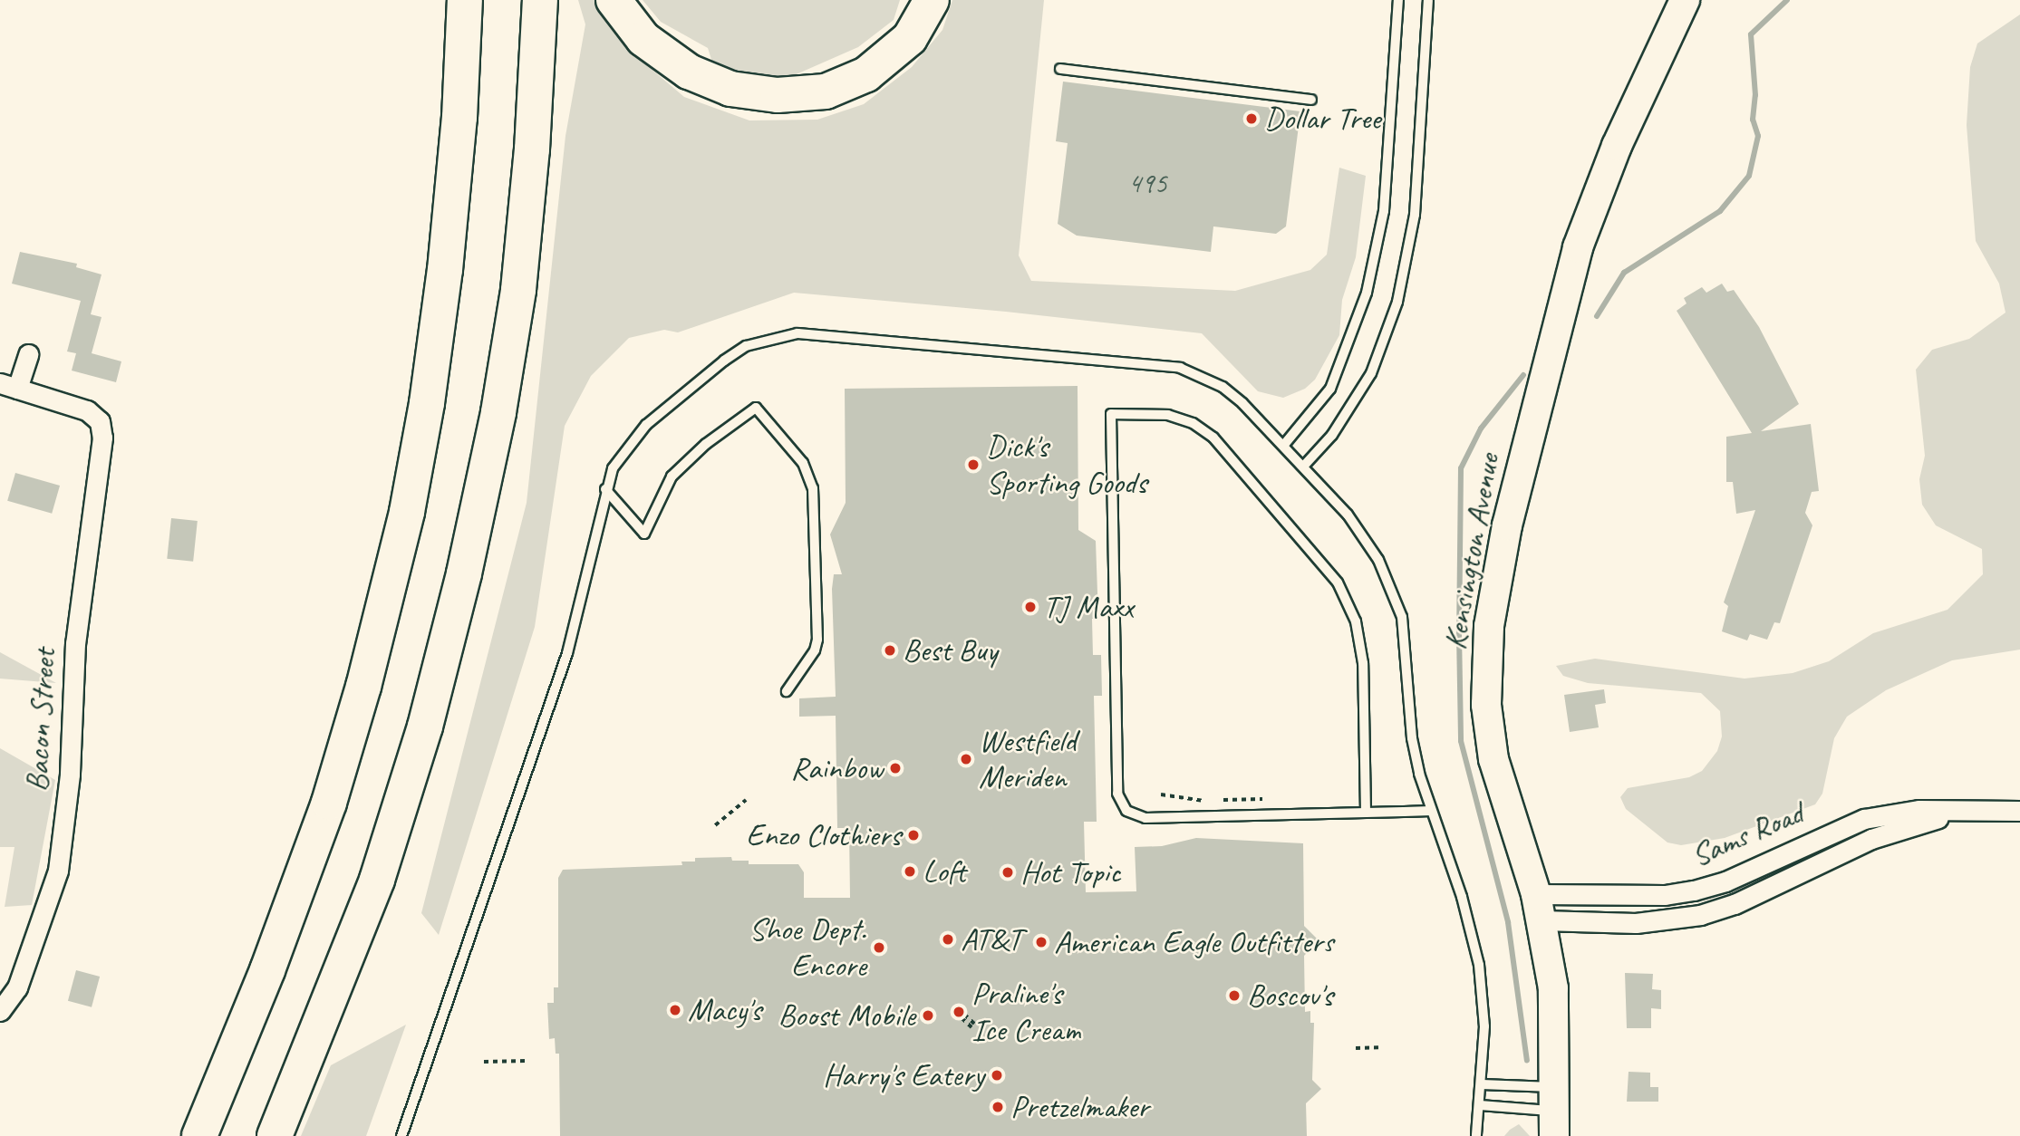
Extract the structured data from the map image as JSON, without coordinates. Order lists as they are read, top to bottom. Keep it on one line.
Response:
{"streets":{"main road":["Kensington Avenue"],"street":["Bacon Street","Sams Road"]},"crossings":[["Kensington Avenue","Sams Road"]],"places":["Dollar Tree","Dick's Sporting Goods","TJ Maxx","Best Buy","Westfield Meriden","Rainbow","Enzo Clothiers","Loft","Hot Topic","AT&T","American Eagle Outfitters","Shoe Dept. Encore","Boscov's","Macy's","Praline's Ice Cream","Boost Mobile","Harry's Eatery","Pretzelmaker"],"house_numbers":["495"]}
